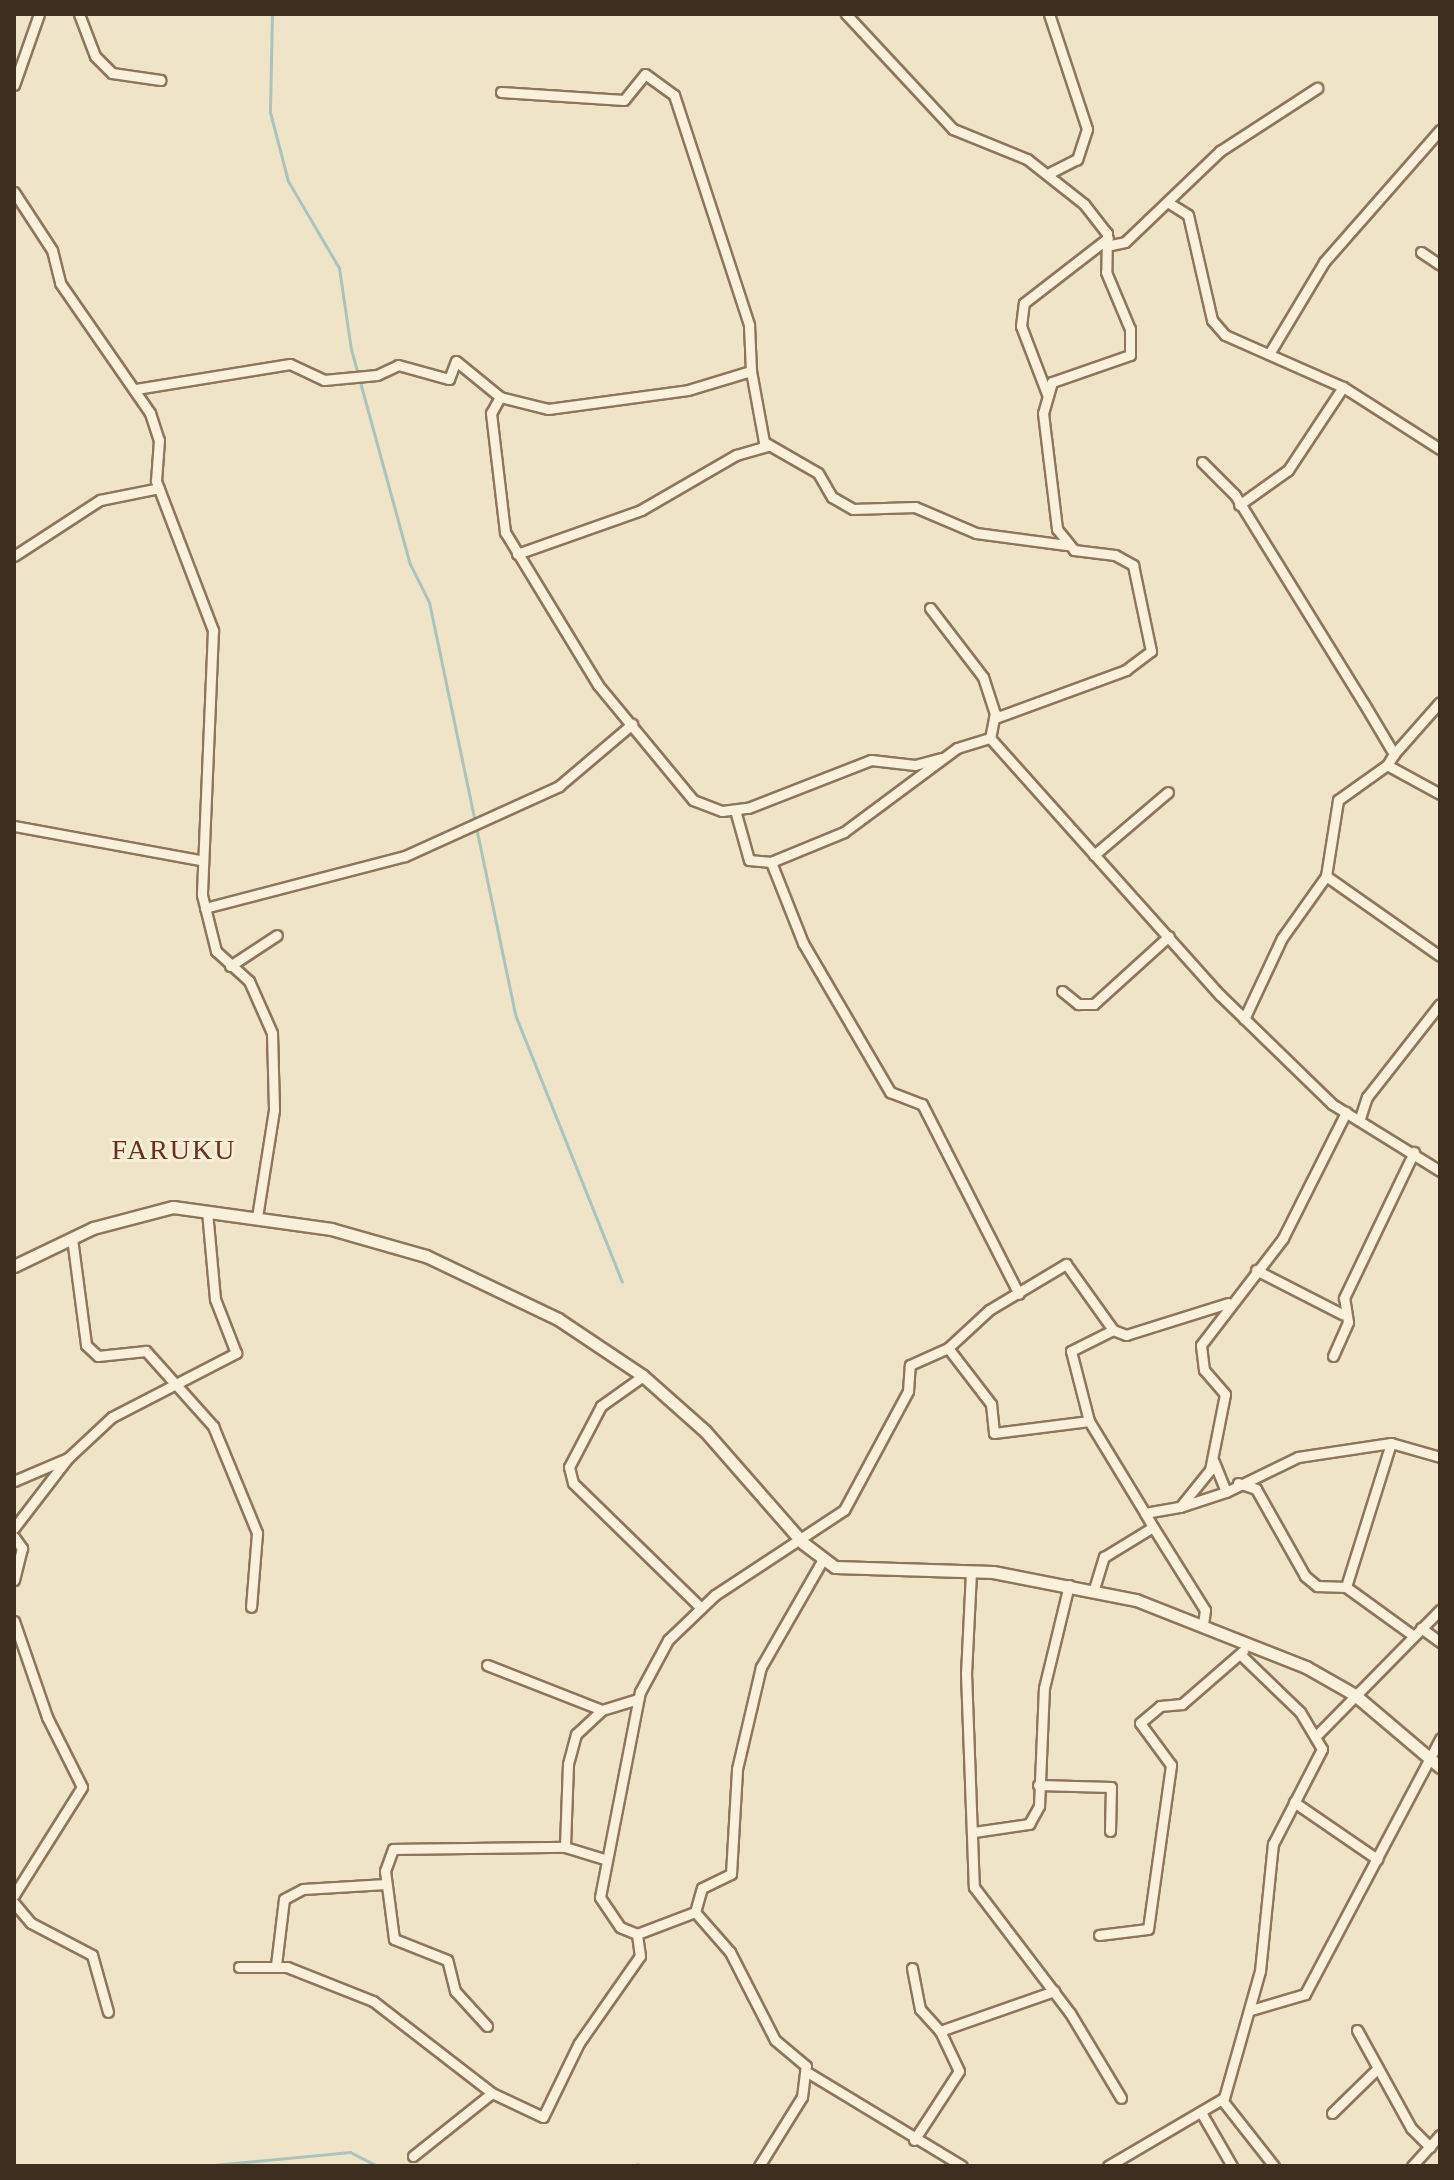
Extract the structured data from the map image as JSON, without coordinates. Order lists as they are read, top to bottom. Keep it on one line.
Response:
{"districts":["FARUKU"]}
